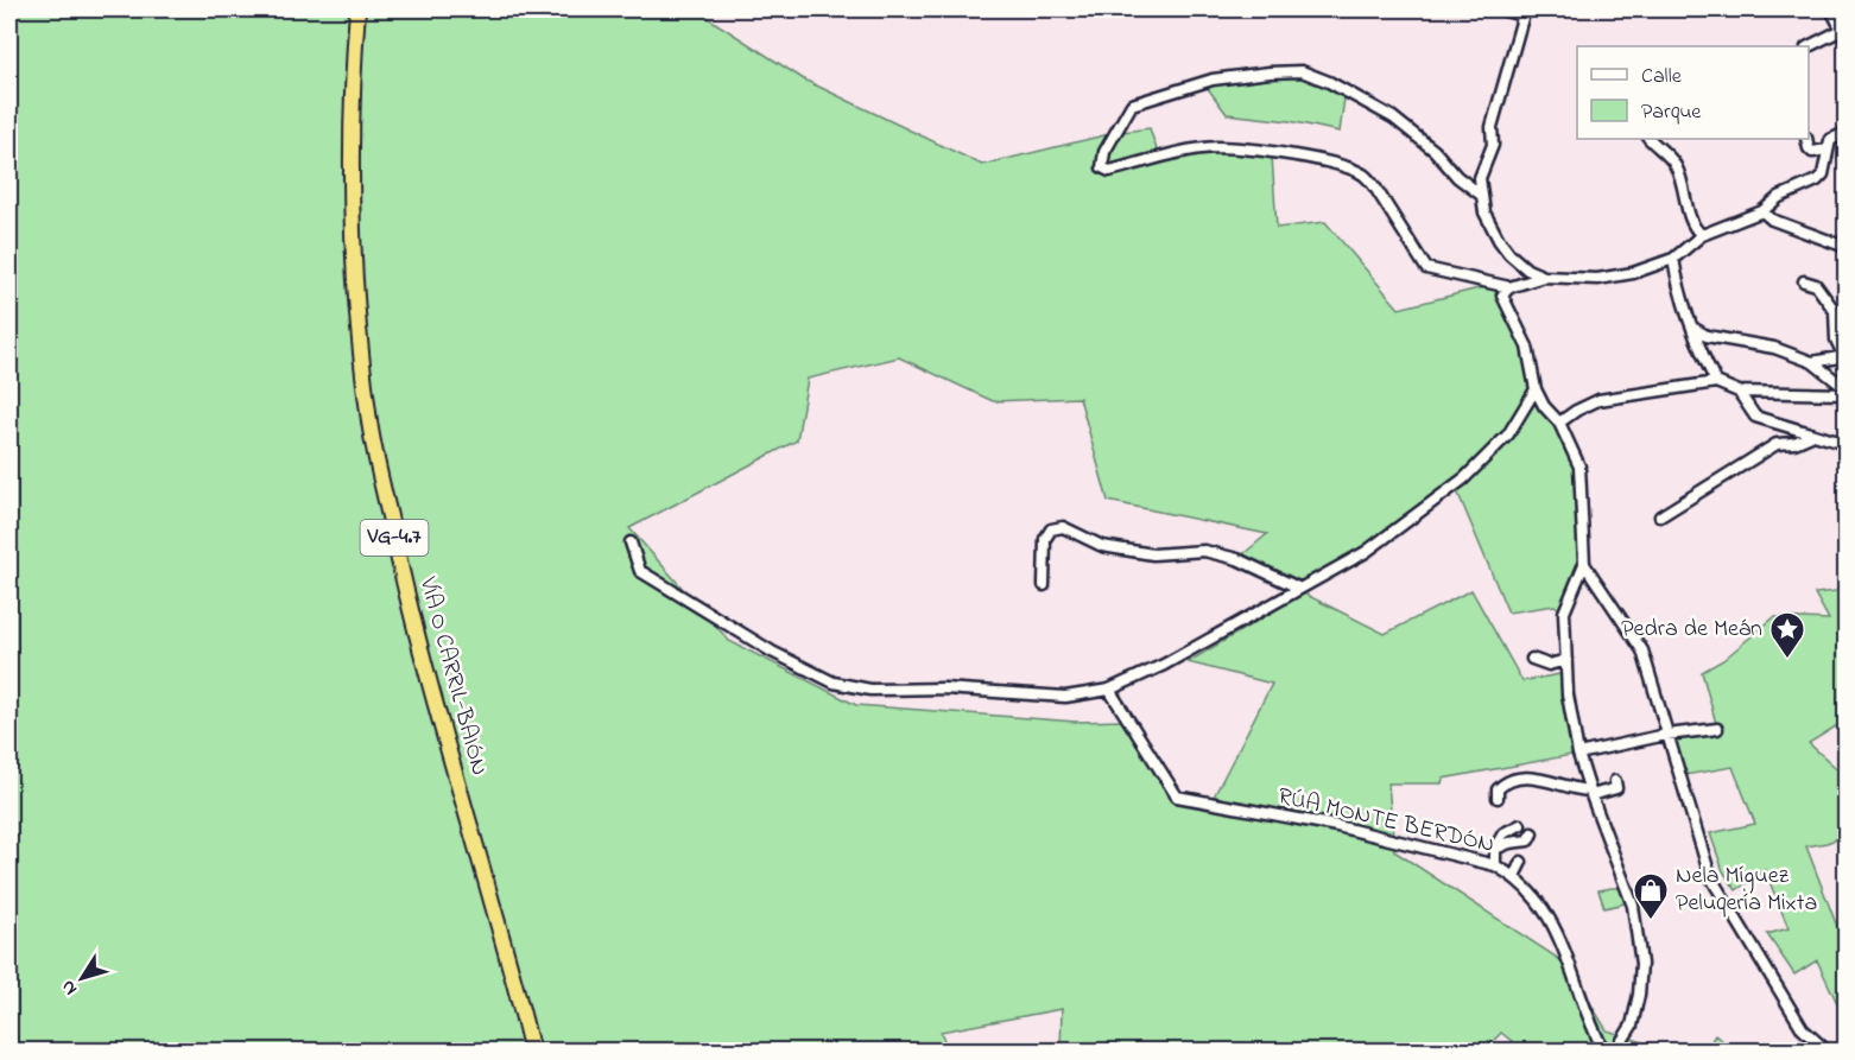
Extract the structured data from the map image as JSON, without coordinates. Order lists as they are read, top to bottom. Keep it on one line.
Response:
{"streets":{"highway":["VG-4.7","VÍA O CARRIL-BAIÓN"],"street":["RÚA MONTE BERDÓN"]},"places":{"place":["Pedra de Meán"],"shop":["Nela Míguez Peluqería Mixta"]},"legend":["Calle","Parque"],"north":"bottom left"}
